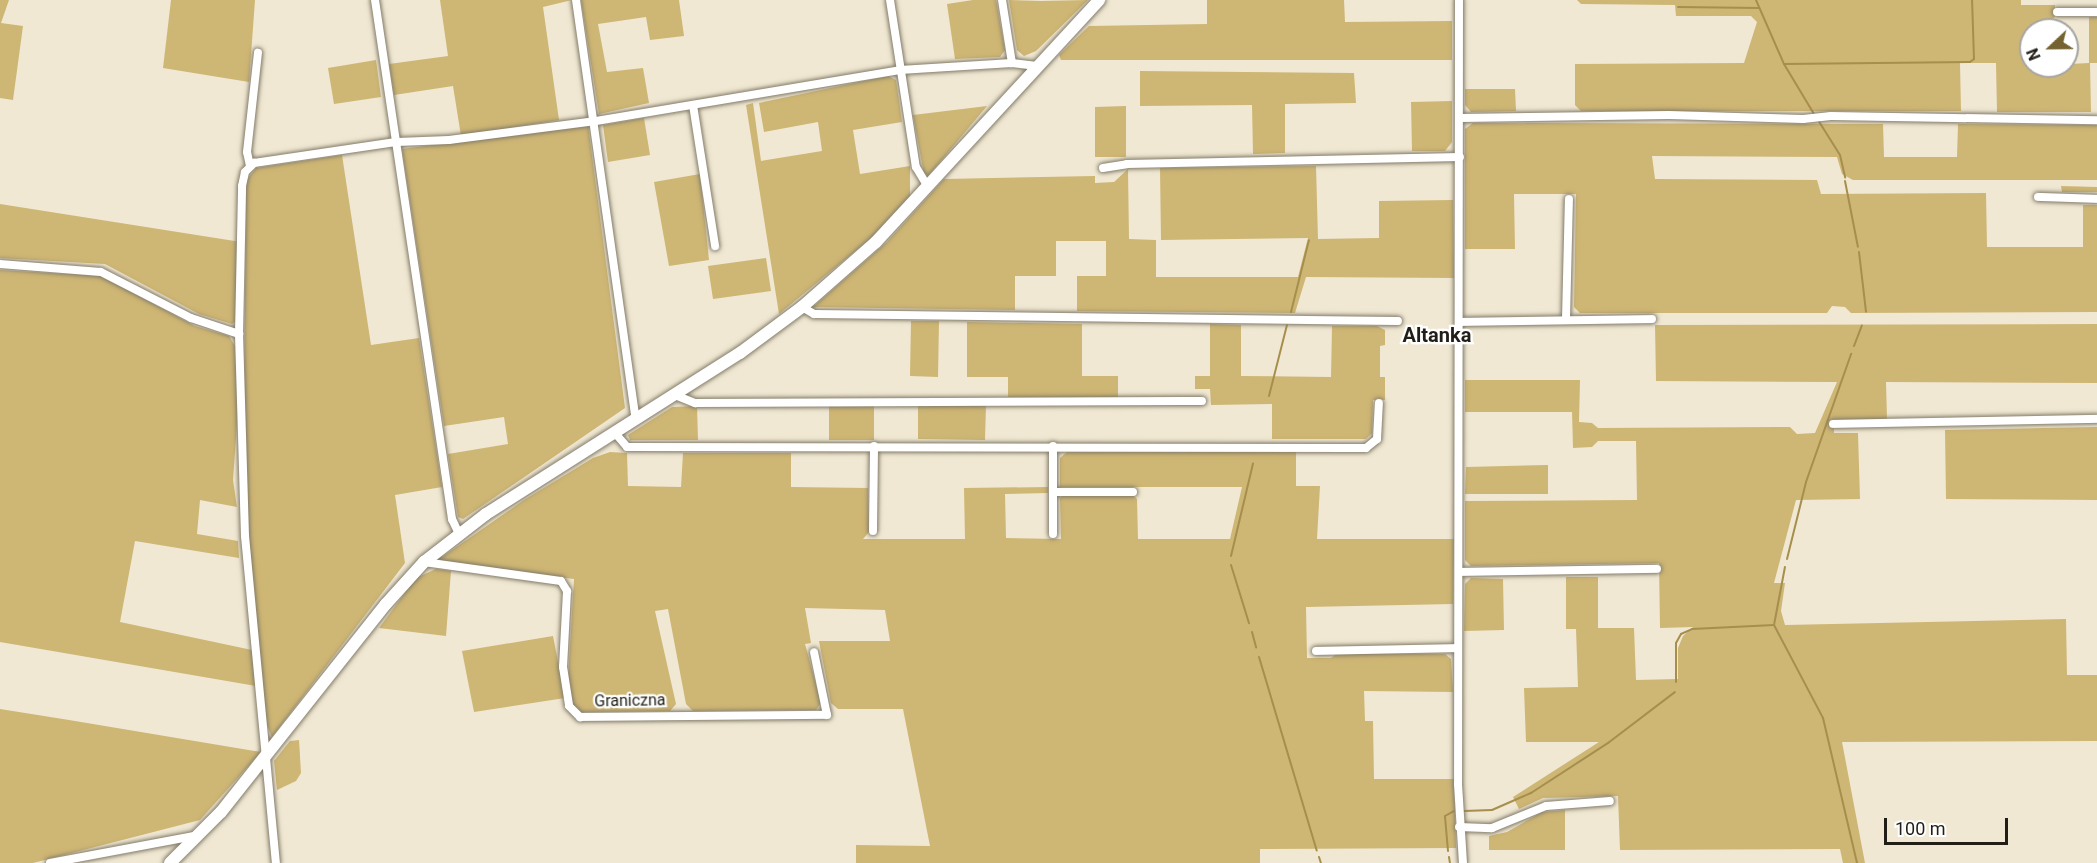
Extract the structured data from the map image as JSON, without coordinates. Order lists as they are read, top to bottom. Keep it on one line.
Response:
{"streets":{"street":["Graniczna"]},"districts":["Altanka"],"scale_bar":"100 m","north":"left"}
